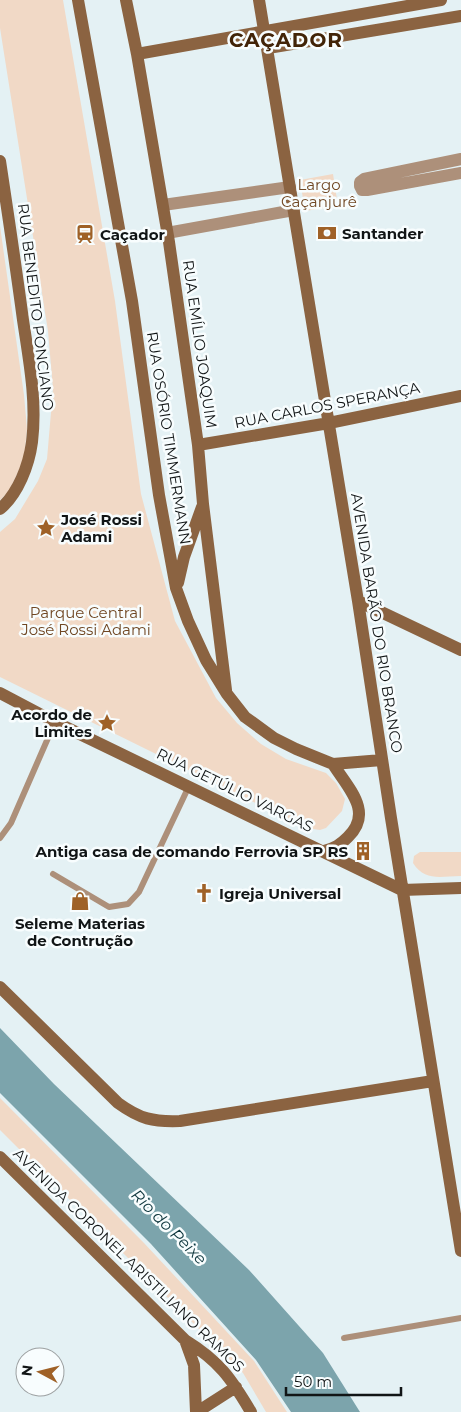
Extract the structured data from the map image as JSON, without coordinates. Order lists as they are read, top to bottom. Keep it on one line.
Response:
{"streets":{"main road":["RUA BENEDITO PONCIANO","RUA EMÍLIO JOAQUIM","RUA CARLOS SPERANÇA","RUA OSÓRIO TIMMERMANN","AVENIDA BARÃO DO RIO BRANCO","RUA GETÚLIO VARGAS","AVENIDA CORONEL ARISTILIANO RAMOS"]},"crossings":[["RUA EMÍLIO JOAQUIM","RUA CARLOS SPERANÇA"],["RUA EMÍLIO JOAQUIM","RUA OSÓRIO TIMMERMANN"],["RUA CARLOS SPERANÇA","AVENIDA BARÃO DO RIO BRANCO"],["RUA OSÓRIO TIMMERMANN","AVENIDA BARÃO DO RIO BRANCO"],["AVENIDA BARÃO DO RIO BRANCO","RUA GETÚLIO VARGAS"]],"districts":["CAÇADOR"],"water":["Rio do Peixe"],"parks":["Largo Caçanjurê","Parque Central José Rossi Adami"],"places":{"bank":["Santander"],"station":["Caçador"],"place":["José Rossi Adami","Acordo de Limites"],"building":["Antiga casa de comando Ferrovia SP RS"],"church":["Igreja Universal"],"shop":["Seleme Materias de Contrução"]},"scale_bar":"50 m","north":"left"}
